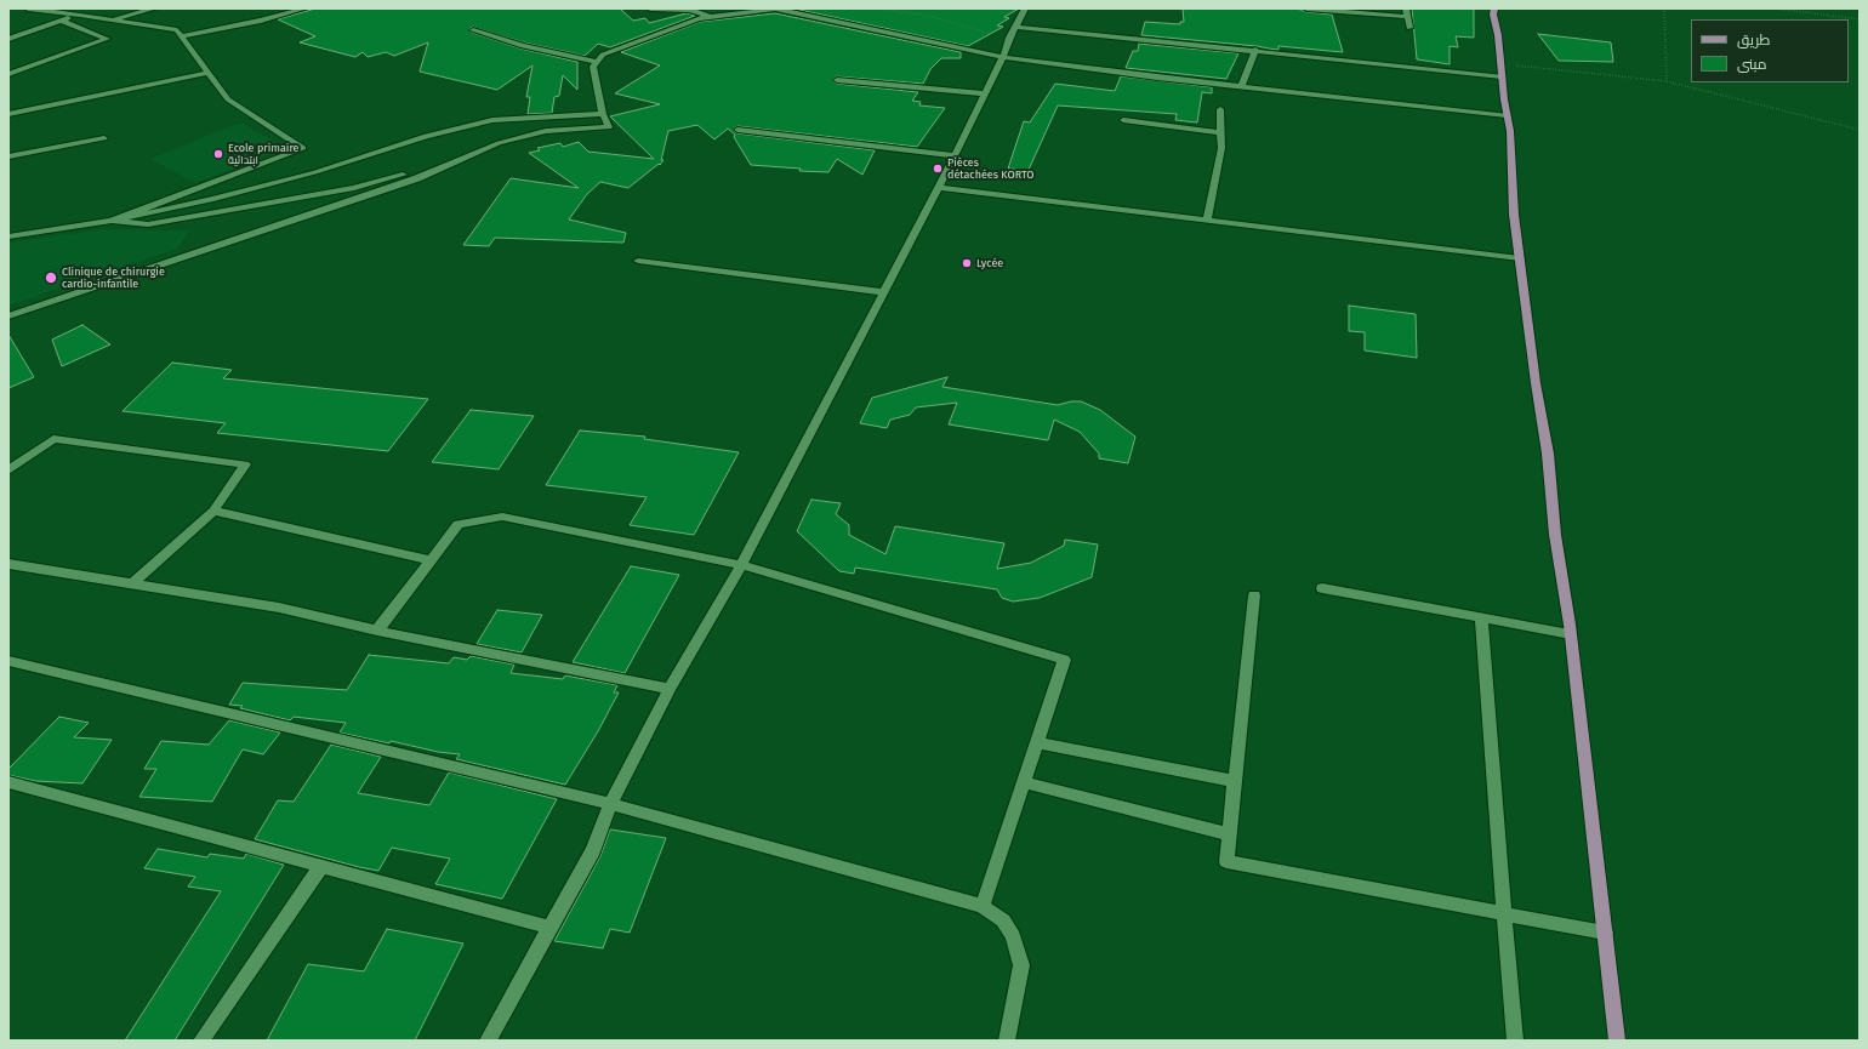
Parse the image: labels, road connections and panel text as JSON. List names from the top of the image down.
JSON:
{
  "places": [
    "Ecole primaire ابتدائية",
    "Pièces détachées KORTO",
    "Lycée",
    "Clinique de chirurgie cardio-infantile"
  ],
  "legend": ["طريق", "مبنى"]
}
